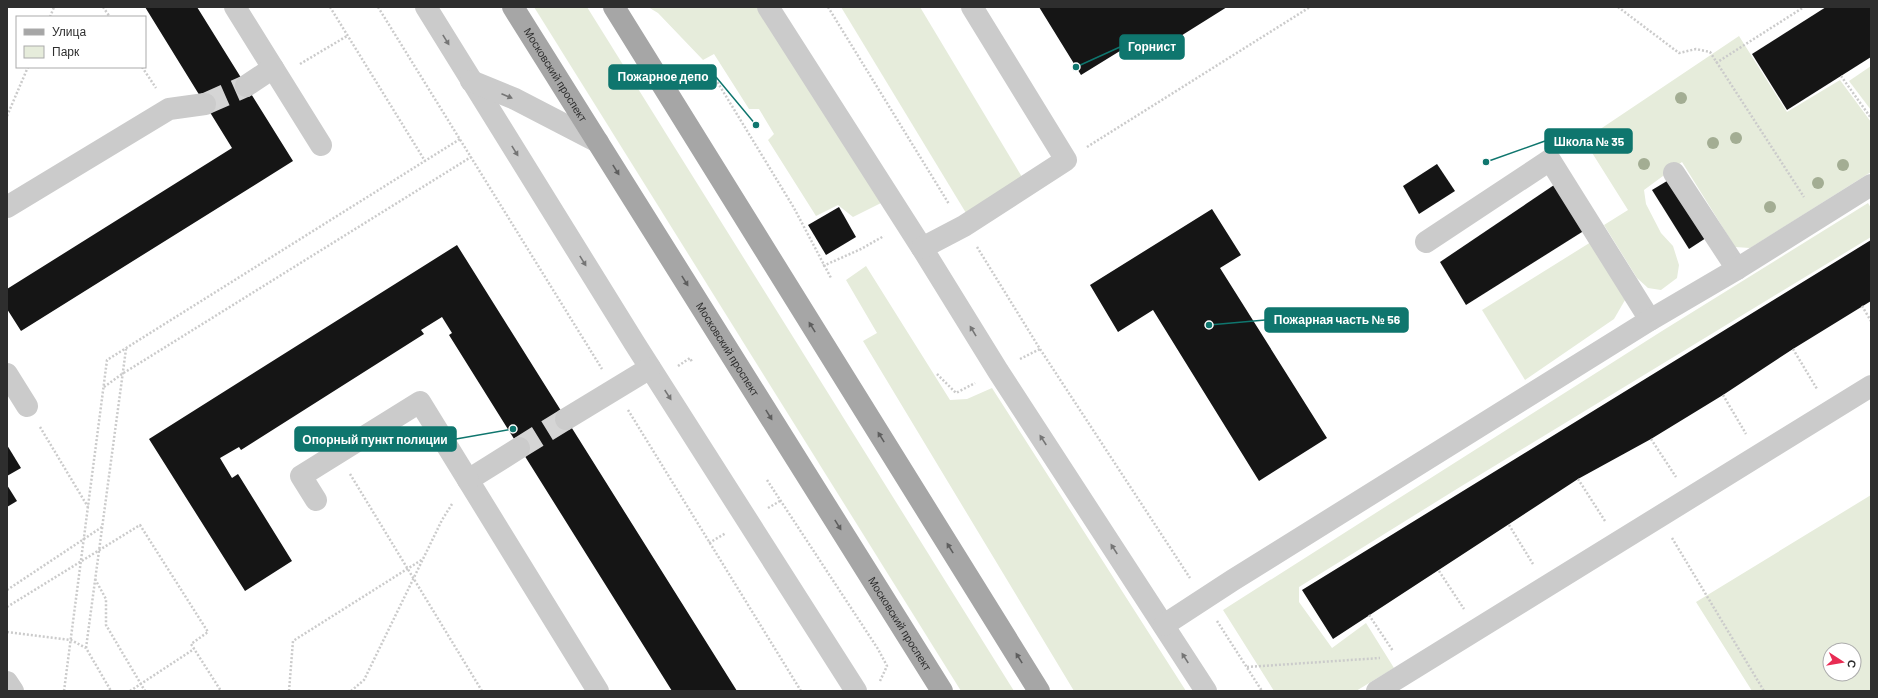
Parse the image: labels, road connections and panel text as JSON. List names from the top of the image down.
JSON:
{
  "streets": {
    "main road": ["Московский проспект"]
  },
  "places": [
    "Горнист",
    "Пожарное депо",
    "Школа № 35",
    "Пожарная часть № 56",
    "Опорный пункт полиции"
  ],
  "legend": ["Улица", "Парк"],
  "north": "right"
}
